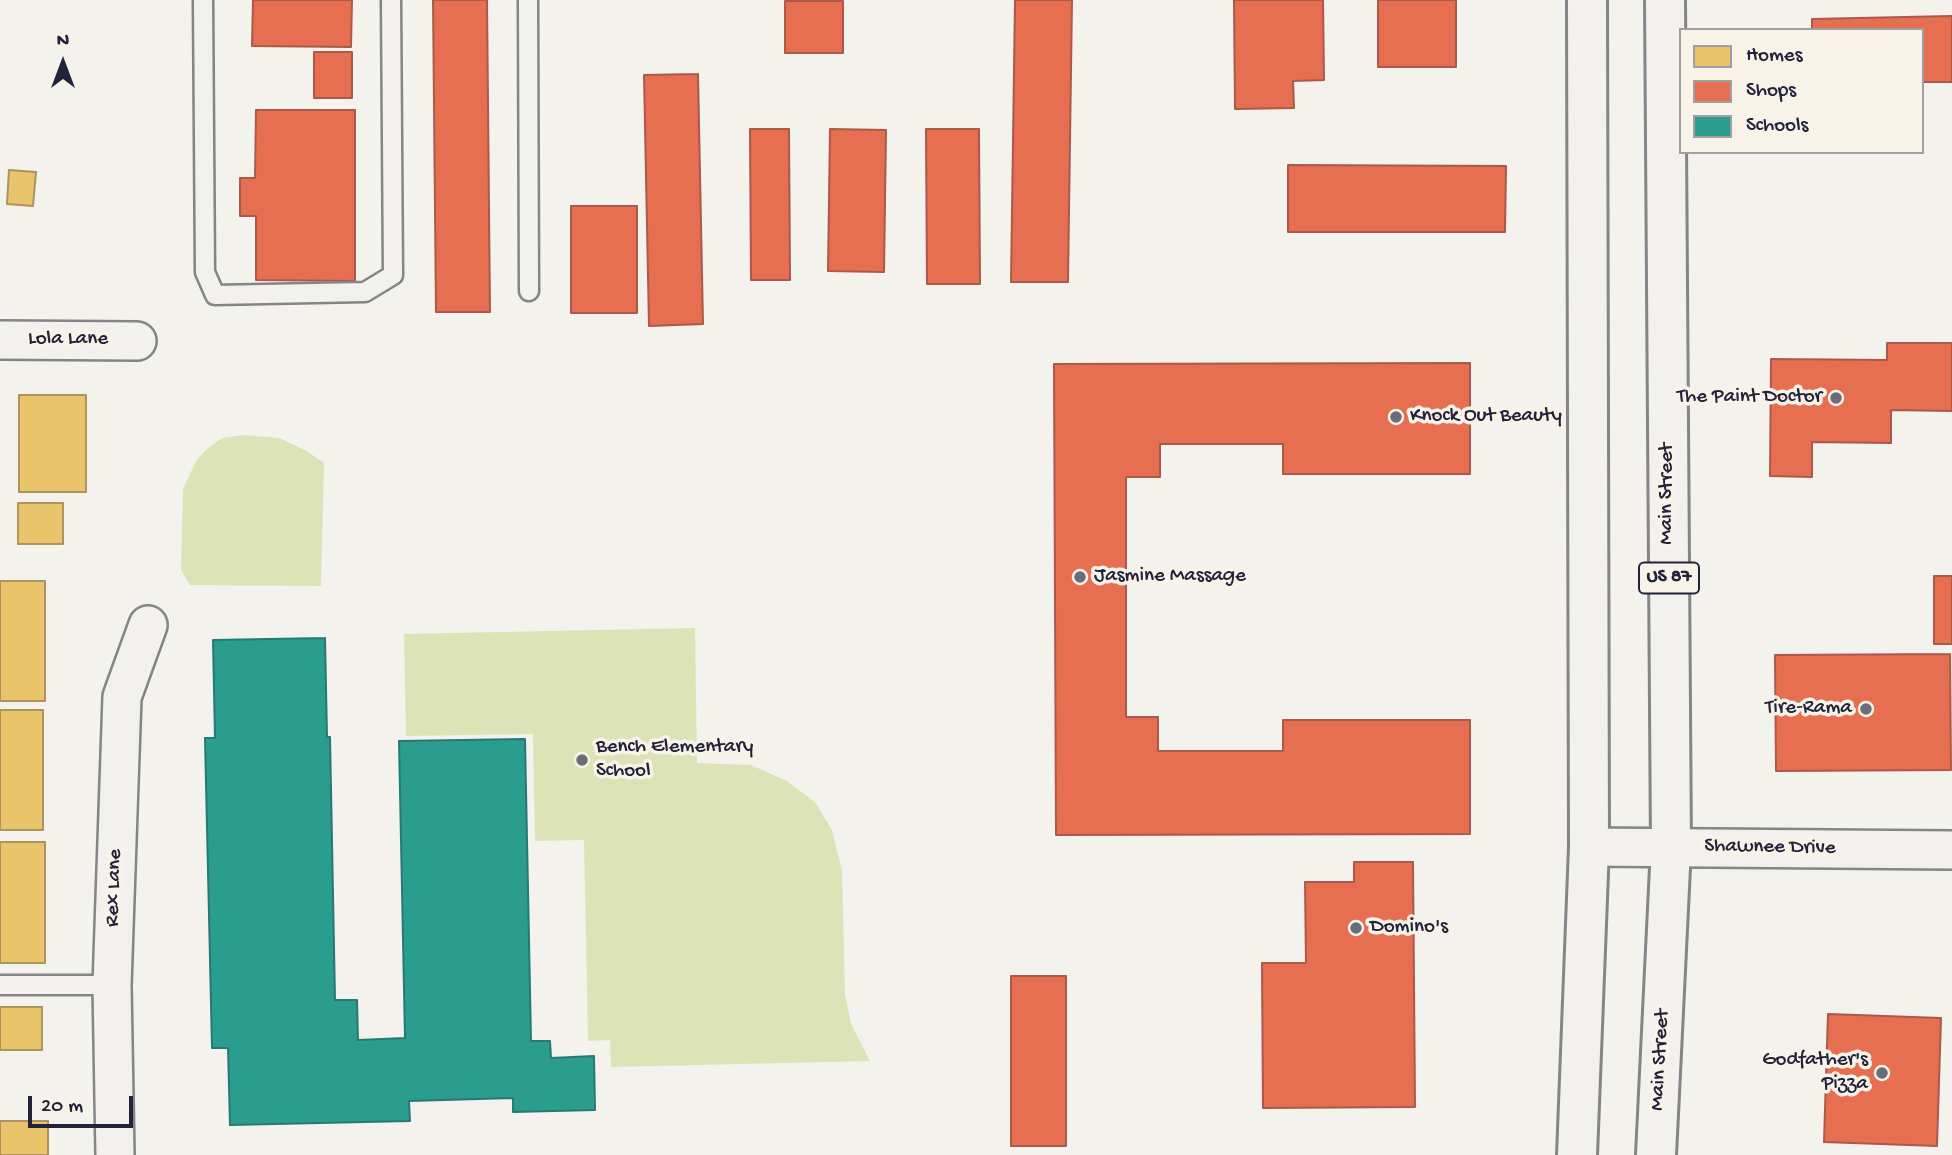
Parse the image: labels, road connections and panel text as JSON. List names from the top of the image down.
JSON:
{
  "streets": {
    "main road": ["Main Street", "US 87"],
    "street": ["Lola Lane", "Shawnee Drive", "Rex Lane"]
  },
  "crossings": [
    ["Main Street", "Shawnee Drive"]
  ],
  "places": [
    "The Paint Doctor",
    "Knock Out Beauty",
    "Jasmine Massage",
    "Tire-Rama",
    "Bench Elementary School",
    "Domino's",
    "Godfather's Pizza"
  ],
  "legend": ["Homes", "Shops", "Schools"],
  "scale_bar": "20 m",
  "north": "top"
}
